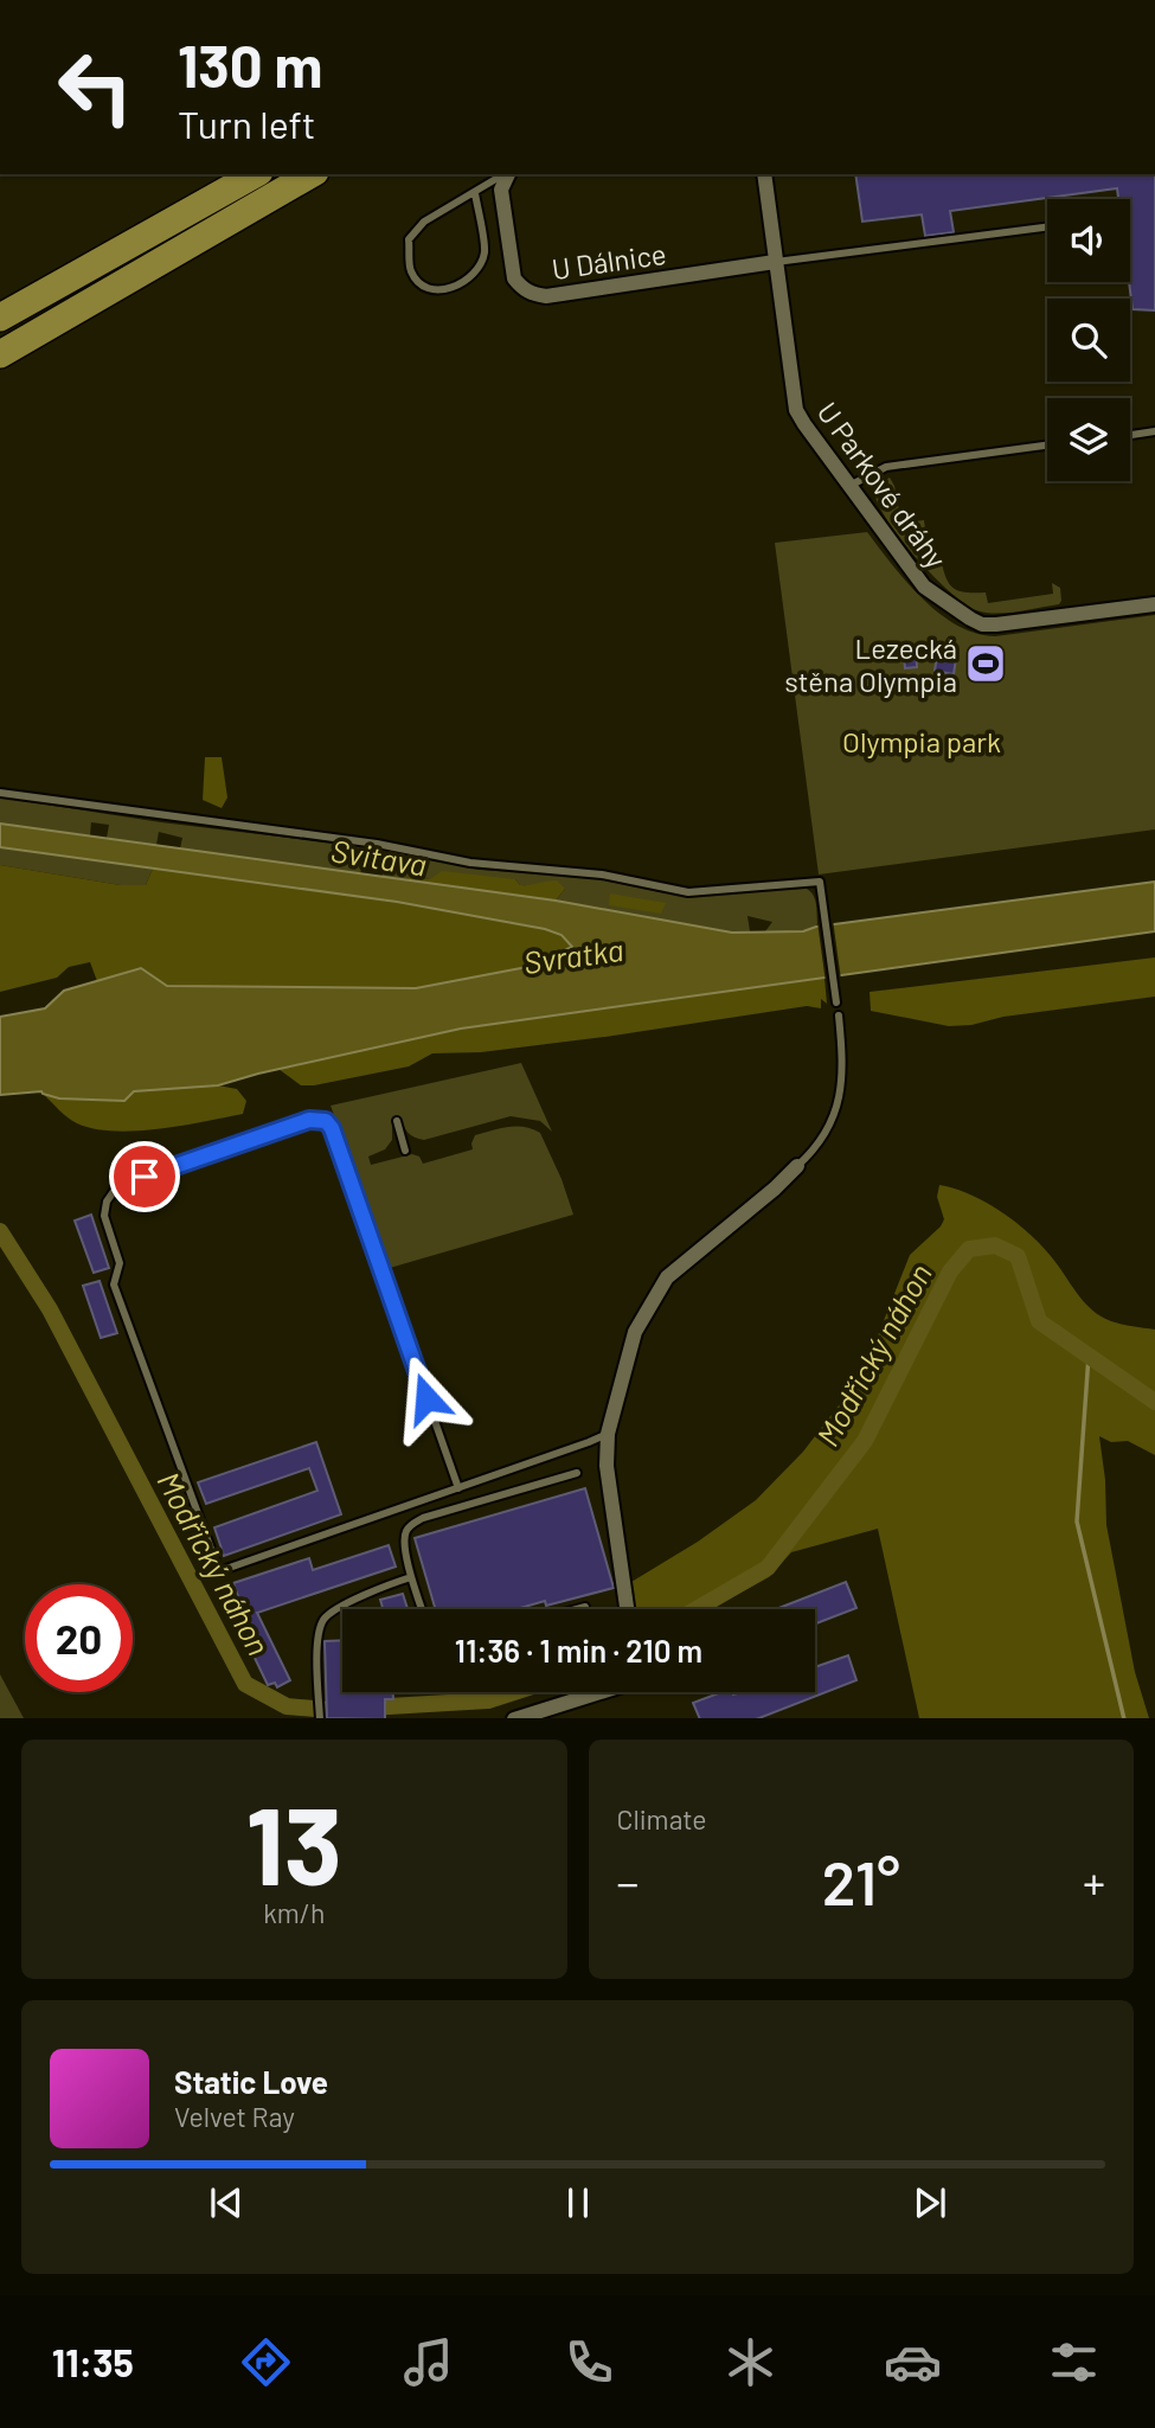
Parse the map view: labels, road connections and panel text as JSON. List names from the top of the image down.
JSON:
{
  "streets": {
    "street": ["U Dálnice", "U Parkové dráhy"]
  },
  "crossings": [
    ["U Dálnice", "U Parkové dráhy"]
  ],
  "water": ["Svitava", "Svratka", "Modřický náhon"],
  "parks": ["Olympia park"],
  "places": {
    "sports": ["Lezecká stěna Olympia"]
  },
  "page": {
    "turn": ["130 m", "Turn left"],
    "limit": "20",
    "trip": "11:36 · 1 min · 210 m",
    "tile": [
      ["13", "km/h"],
      "Climate"
    ],
    "heat": ["−", "21°", "+"],
    "song": ["Static Love", "Velvet Ray"],
    "tabs": "11:35"
  }
}
